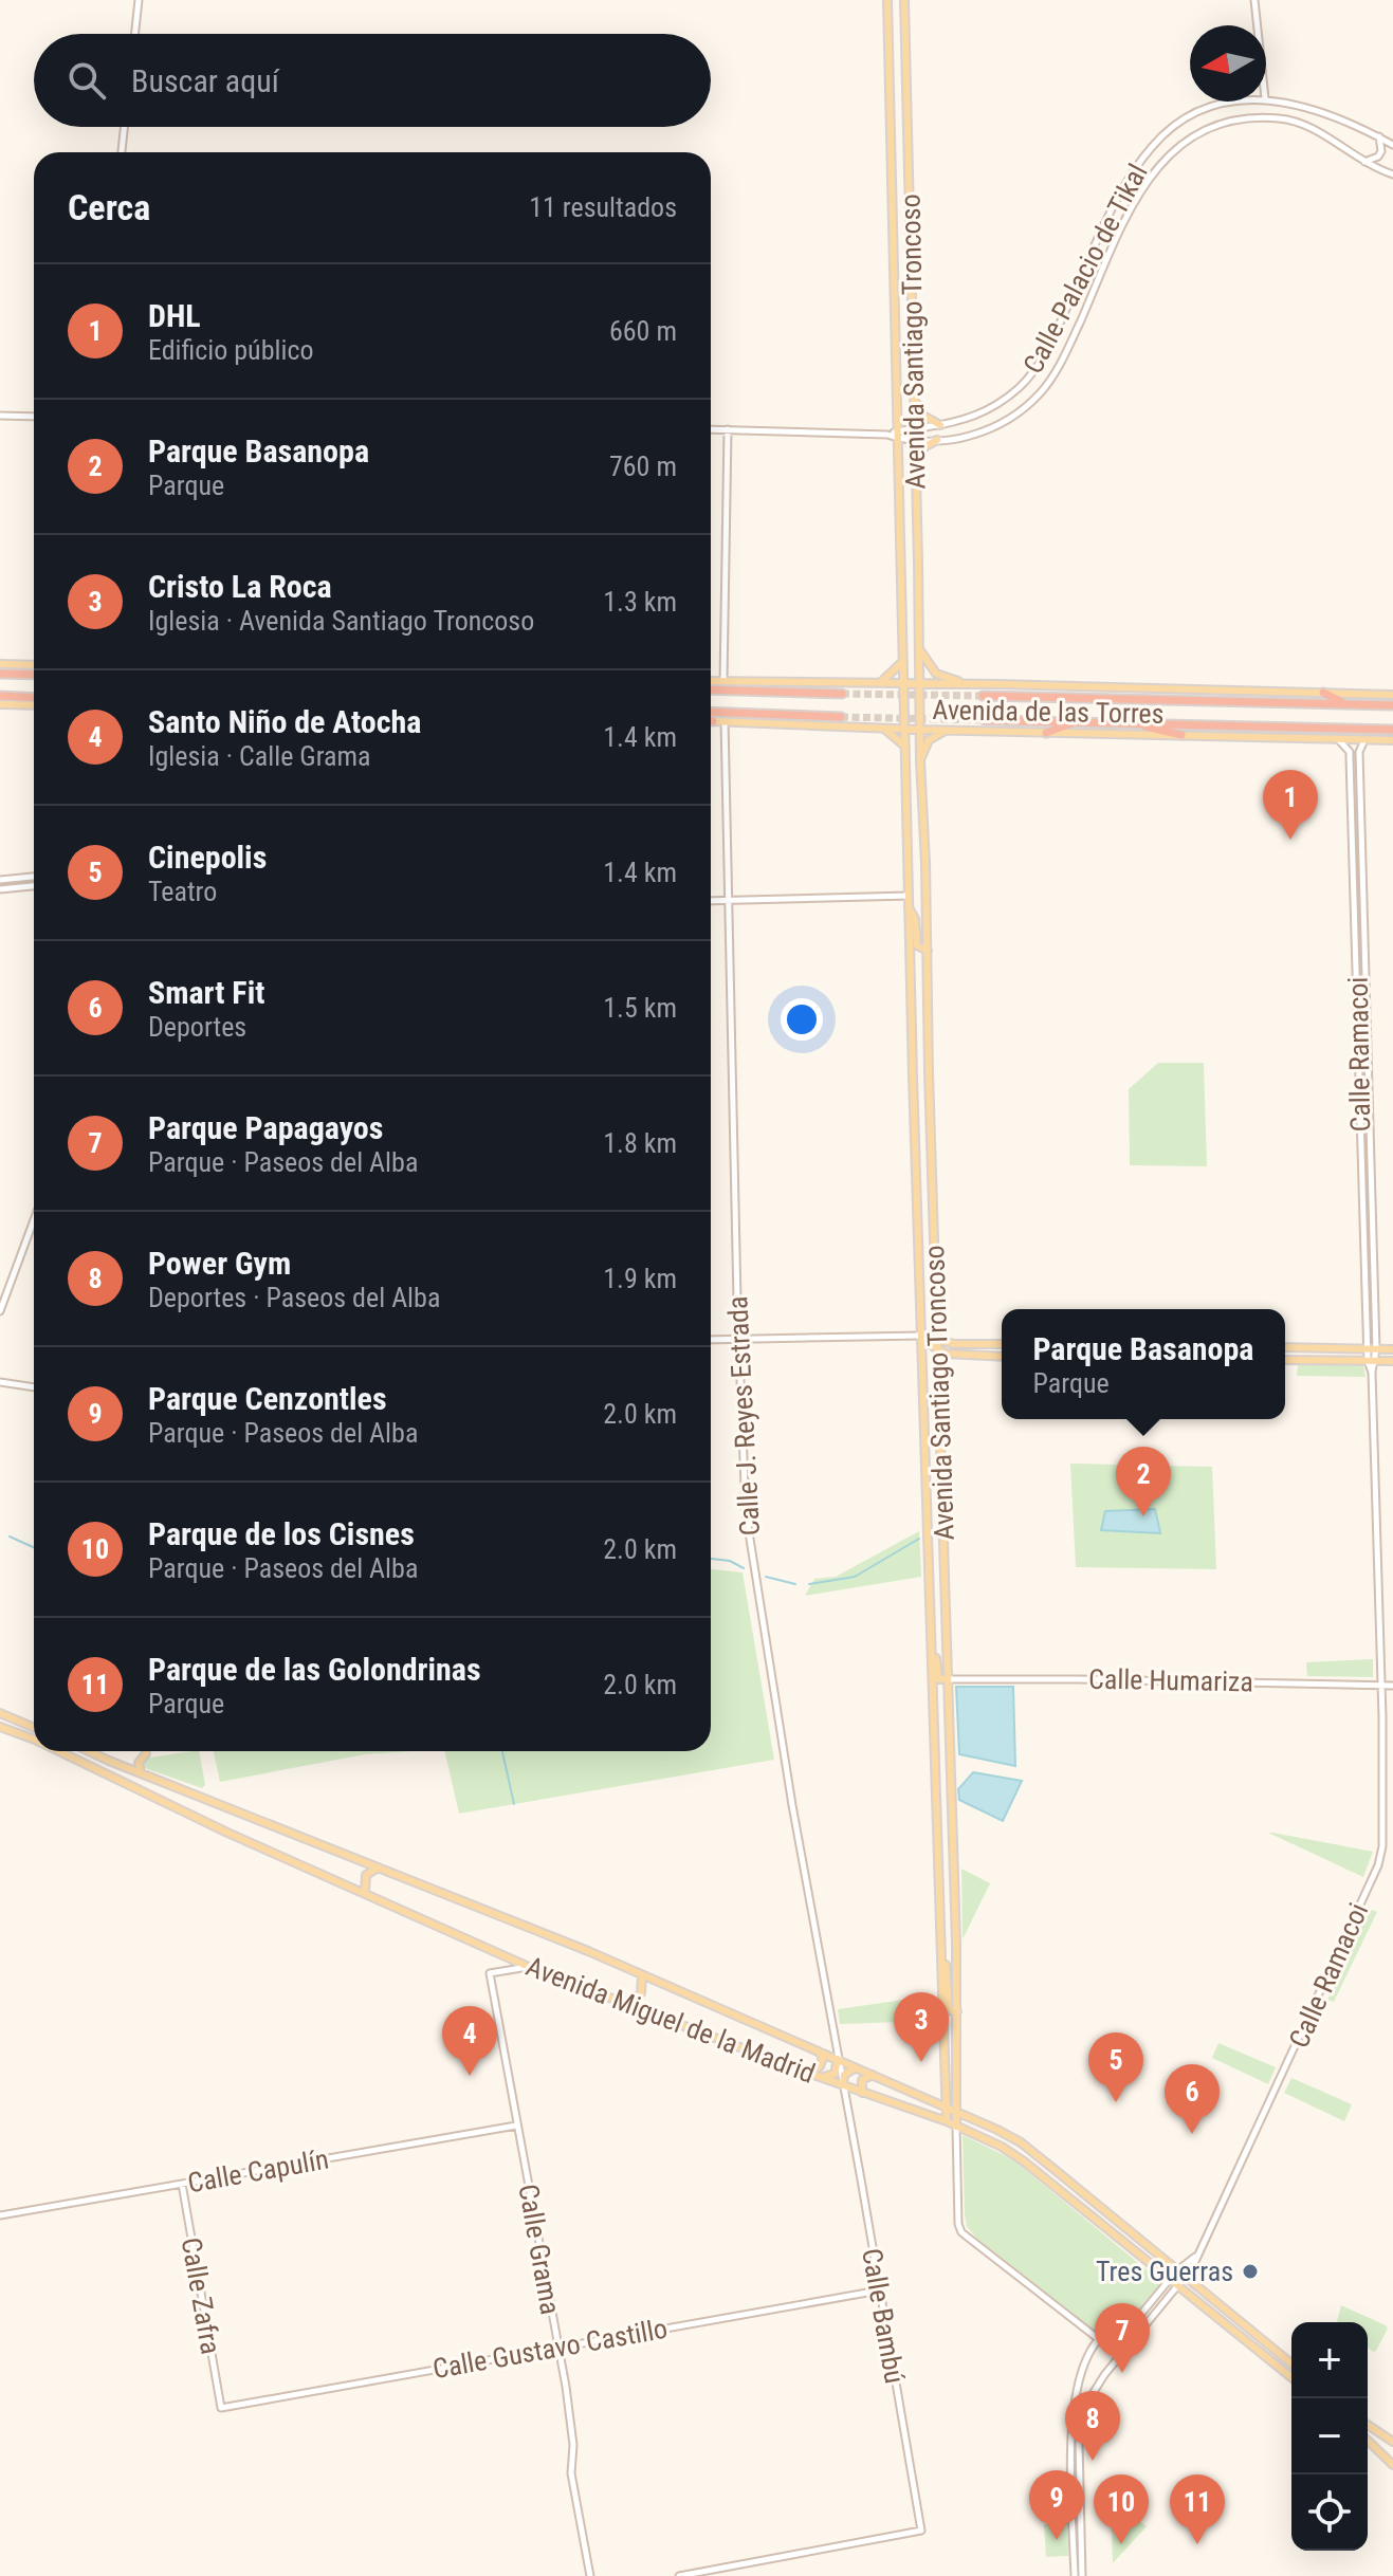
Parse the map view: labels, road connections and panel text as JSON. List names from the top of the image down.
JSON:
{
  "streets": {
    "highway": ["Avenida de las Torres"],
    "main road": ["Avenida Santiago Troncoso", "Avenida Miguel de la Madrid"],
    "street": [
      "Calle Palacio de Tikal",
      "Calle Ramacoi",
      "Calle J. Reyes Estrada",
      "Calle Humariza",
      "Calle Capulín",
      "Calle Grama",
      "Calle Zafra",
      "Calle Bambú",
      "Calle Gustavo Castillo"
    ]
  },
  "crossings": [
    ["Calle Palacio de Tikal", "Avenida Santiago Troncoso"],
    ["Avenida Santiago Troncoso", "Avenida de las Torres"],
    ["Avenida Santiago Troncoso", "Calle Humariza"],
    ["Avenida Santiago Troncoso", "Avenida Miguel de la Madrid"],
    ["Avenida de las Torres", "Calle Ramacoi"],
    ["Avenida de las Torres", "Calle J. Reyes Estrada"],
    ["Calle Ramacoi", "Calle Humariza"],
    ["Calle Ramacoi", "Avenida Miguel de la Madrid"],
    ["Calle J. Reyes Estrada", "Avenida Miguel de la Madrid"],
    ["Calle J. Reyes Estrada", "Calle Bambú"],
    ["Avenida Miguel de la Madrid", "Calle Grama"],
    ["Calle Capulín", "Calle Grama"],
    ["Calle Capulín", "Calle Zafra"],
    ["Calle Grama", "Calle Gustavo Castillo"],
    ["Calle Zafra", "Calle Gustavo Castillo"],
    ["Calle Bambú", "Calle Gustavo Castillo"]
  ],
  "places": ["Tres Guerras"],
  "north": "left",
  "page": {
    "search": "Buscar aquí",
    "heading": ["Cerca", "11 resultados"],
    "list": [
      {
        "mark": "1",
        "name": "DHL",
        "note": "Edificio público",
        "value": "660 m"
      },
      {
        "mark": "2",
        "name": "Parque Basanopa",
        "note": "Parque",
        "value": "760 m"
      },
      {
        "mark": "3",
        "name": "Cristo La Roca",
        "note": "Iglesia · Avenida Santiago Troncoso",
        "value": "1.3 km"
      },
      {
        "mark": "4",
        "name": "Santo Niño de Atocha",
        "note": "Iglesia · Calle Grama",
        "value": "1.4 km"
      },
      {
        "mark": "5",
        "name": "Cinepolis",
        "note": "Teatro",
        "value": "1.4 km"
      },
      {
        "mark": "6",
        "name": "Smart Fit",
        "note": "Deportes",
        "value": "1.5 km"
      },
      {
        "mark": "7",
        "name": "Parque Papagayos",
        "note": "Parque · Paseos del Alba",
        "value": "1.8 km"
      },
      {
        "mark": "8",
        "name": "Power Gym",
        "note": "Deportes · Paseos del Alba",
        "value": "1.9 km"
      },
      {
        "mark": "9",
        "name": "Parque Cenzontles",
        "note": "Parque · Paseos del Alba",
        "value": "2.0 km"
      },
      {
        "mark": "10",
        "name": "Parque de los Cisnes",
        "note": "Parque · Paseos del Alba",
        "value": "2.0 km"
      },
      {
        "mark": "11",
        "name": "Parque de las Golondrinas",
        "note": "Parque",
        "value": "2.0 km"
      }
    ],
    "pins": [
      "1",
      "2",
      "3",
      "4",
      "5",
      "6",
      "7",
      "8",
      "9",
      "10",
      "11"
    ],
    "popup": ["Parque Basanopa", "Parque"],
    "map_buttons": ["+", "−"]
  }
}
